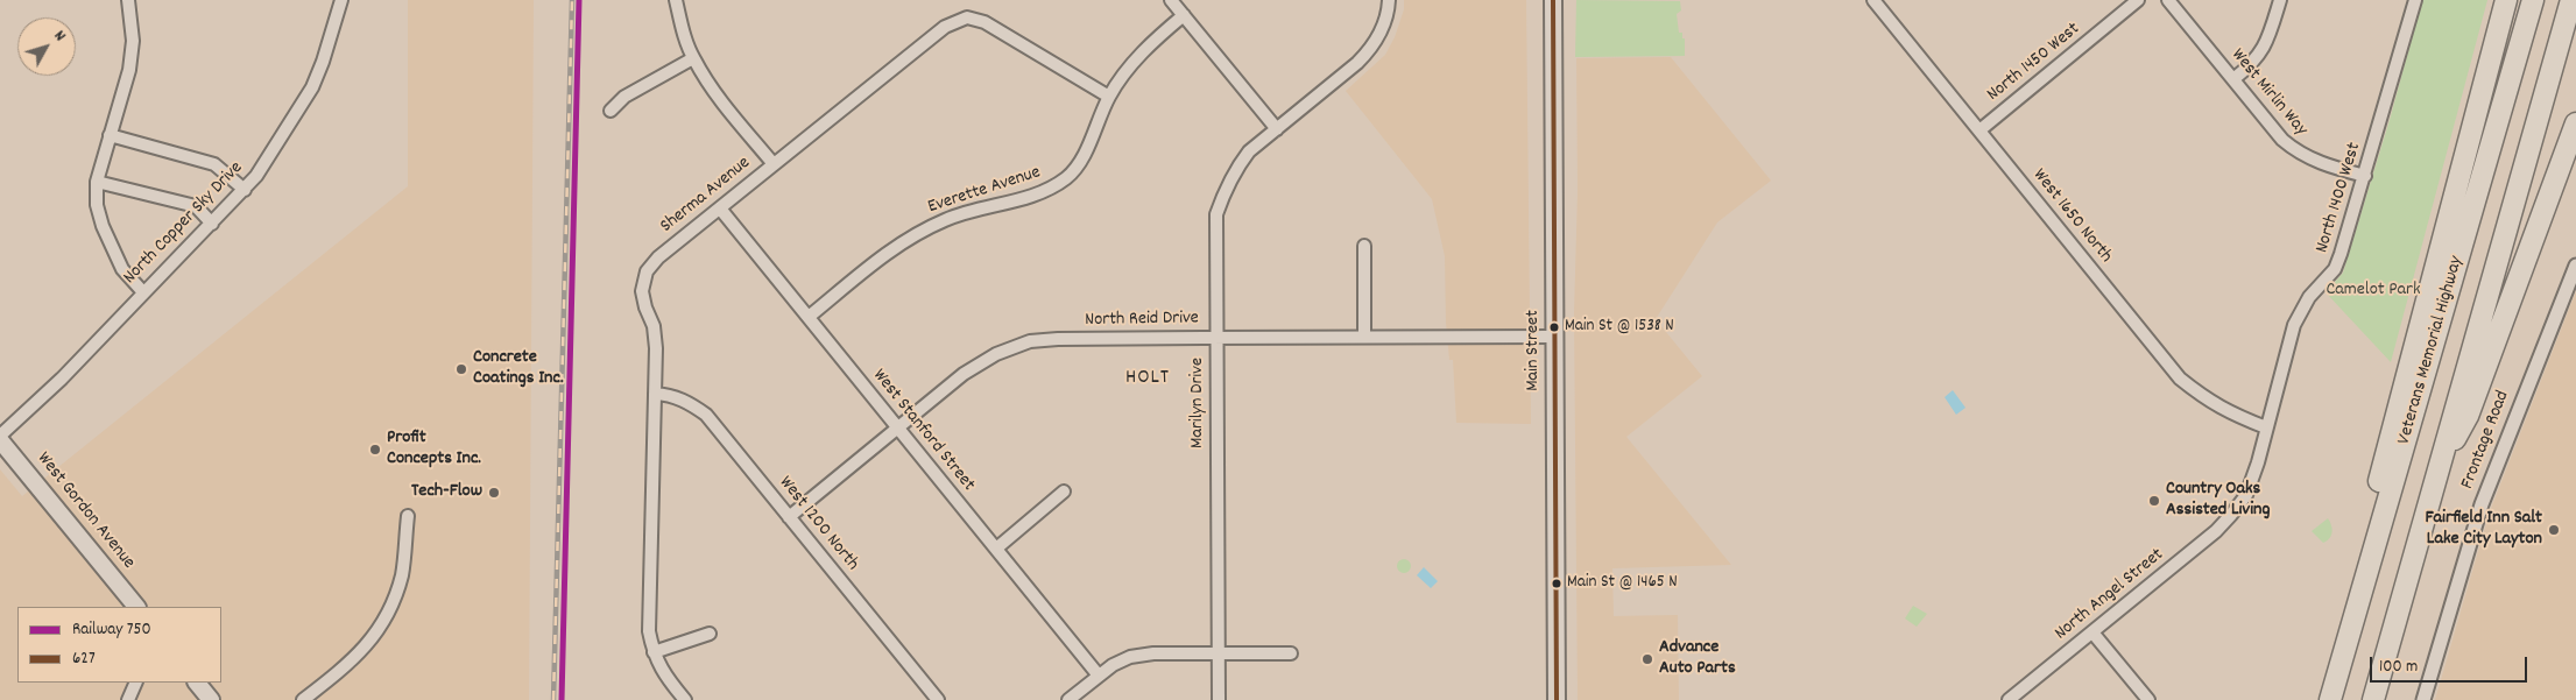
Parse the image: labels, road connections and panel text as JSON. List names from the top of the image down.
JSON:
{
  "streets": {
    "highway": ["Veterans Memorial Highway"],
    "main road": ["Main Street", "West Gordon Avenue"],
    "street": [
      "North 1450 West",
      "West Mirlin Way",
      "Everette Avenue",
      "Sherma Avenue",
      "North 1400 West",
      "West 1650 North",
      "North Copper Sky Drive",
      "North Reid Drive",
      "Marilyn Drive",
      "West Stanford Street",
      "Frontage Road",
      "West 1200 North",
      "North Angel Street"
    ]
  },
  "crossings": [
    ["North 1450 West", "West 1650 North"],
    ["West Mirlin Way", "North 1400 West"],
    ["Everette Avenue", "Sherma Avenue"],
    ["Everette Avenue", "West Stanford Street"],
    ["Sherma Avenue", "West Stanford Street"],
    ["Sherma Avenue", "West 1200 North"],
    ["North 1400 West", "West 1650 North"],
    ["North 1400 West", "North Angel Street"],
    ["North Reid Drive", "Main Street"],
    ["North Reid Drive", "Marilyn Drive"],
    ["North Reid Drive", "West Stanford Street"],
    ["North Reid Drive", "West 1200 North"]
  ],
  "districts": ["HOLT"],
  "parks": ["Camelot Park"],
  "places": [
    "Main St @ 1538 N",
    "Concrete Coatings Inc.",
    "Profit Concepts Inc.",
    "Tech-Flow",
    "Country Oaks Assisted Living",
    "Fairfield Inn Salt Lake City Layton",
    "Main St @ 1465 N",
    "Advance Auto Parts"
  ],
  "lines": ["rail line 750", "transit line 627"],
  "legend": ["Railway 750", "627"],
  "scale_bar": "100 m",
  "north": "top right"
}
